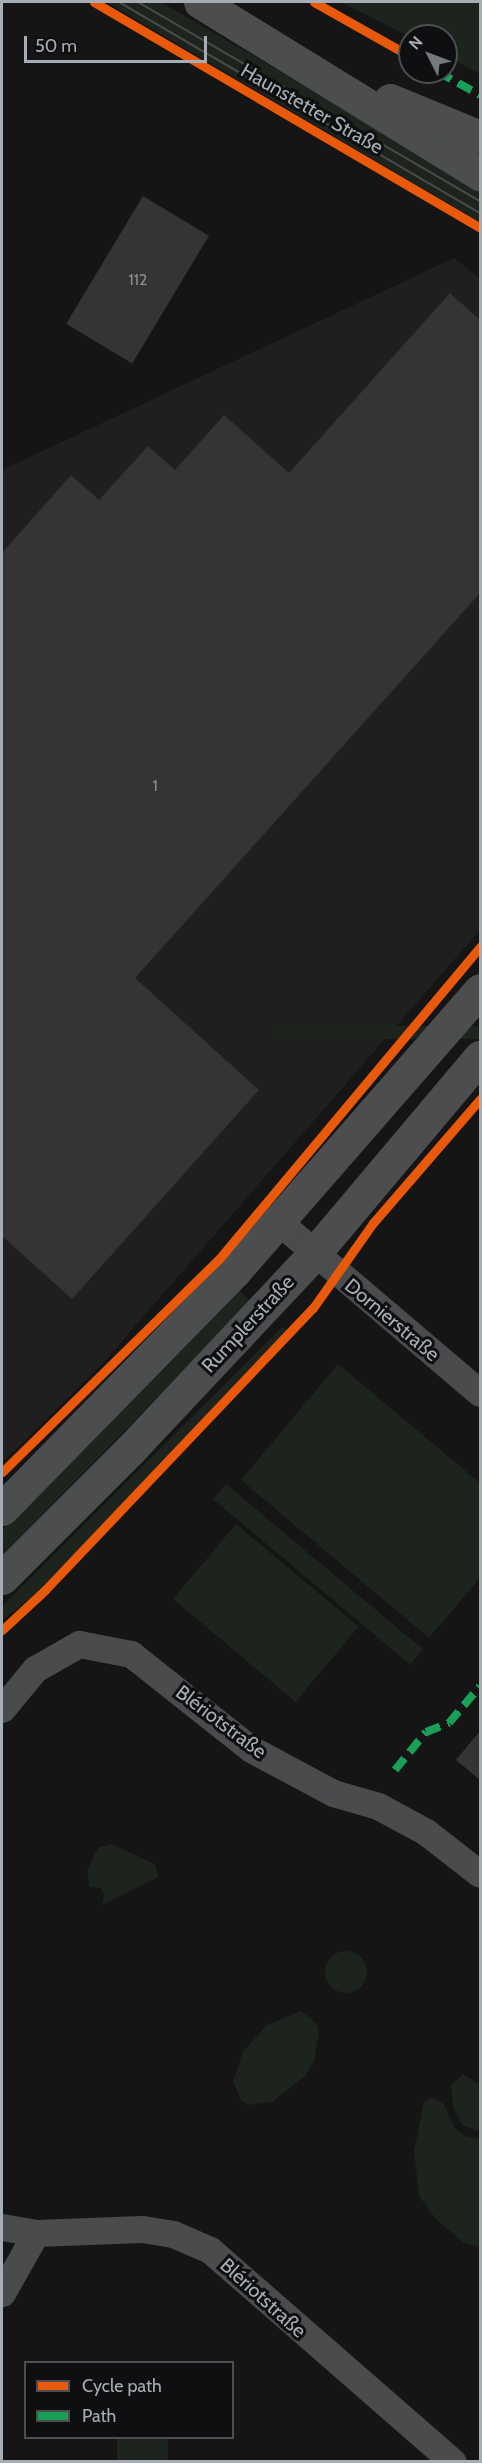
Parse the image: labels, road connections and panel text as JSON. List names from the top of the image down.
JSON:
{
  "streets": {
    "main road": ["Haunstetter Straße", "Rumplerstraße"],
    "street": ["Dornierstraße", "Blériotstraße"]
  },
  "crossings": [
    ["Dornierstraße", "Rumplerstraße"]
  ],
  "house_numbers": ["112", "1"],
  "legend": ["Cycle path", "Path"],
  "scale_bar": "50 m",
  "north": "top left"
}
